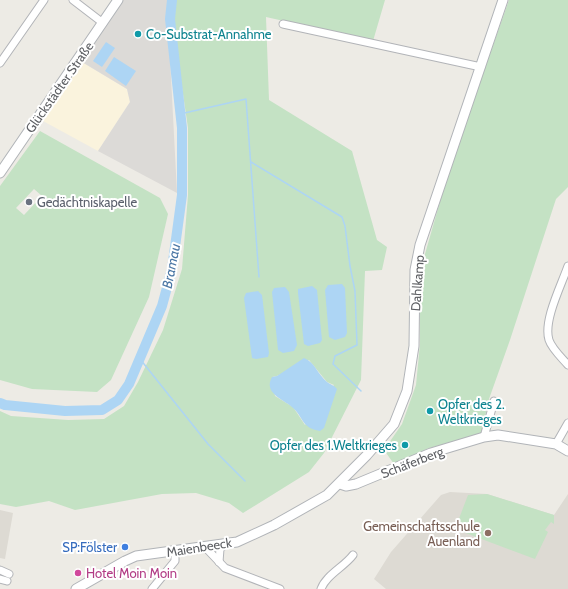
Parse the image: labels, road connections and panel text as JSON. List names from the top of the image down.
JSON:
{
  "streets": {
    "street": [
      "Glückstädter Straße",
      "Dahlkamp",
      "Schäferberg",
      "Maienbeeck"
    ]
  },
  "crossings": [
    ["Dahlkamp", "Schäferberg"],
    ["Dahlkamp", "Maienbeeck"],
    ["Schäferberg", "Maienbeeck"]
  ],
  "water": ["Bramau"],
  "places": [
    "Co-Substrat-Annahme",
    "Gedächtniskapelle",
    "Opfer des 2. Weltkrieges",
    "Opfer des 1.Weltkrieges",
    "Gemeinschaftsschule Auenland",
    "SP:Fölster",
    "Hotel Moin Moin"
  ]
}
